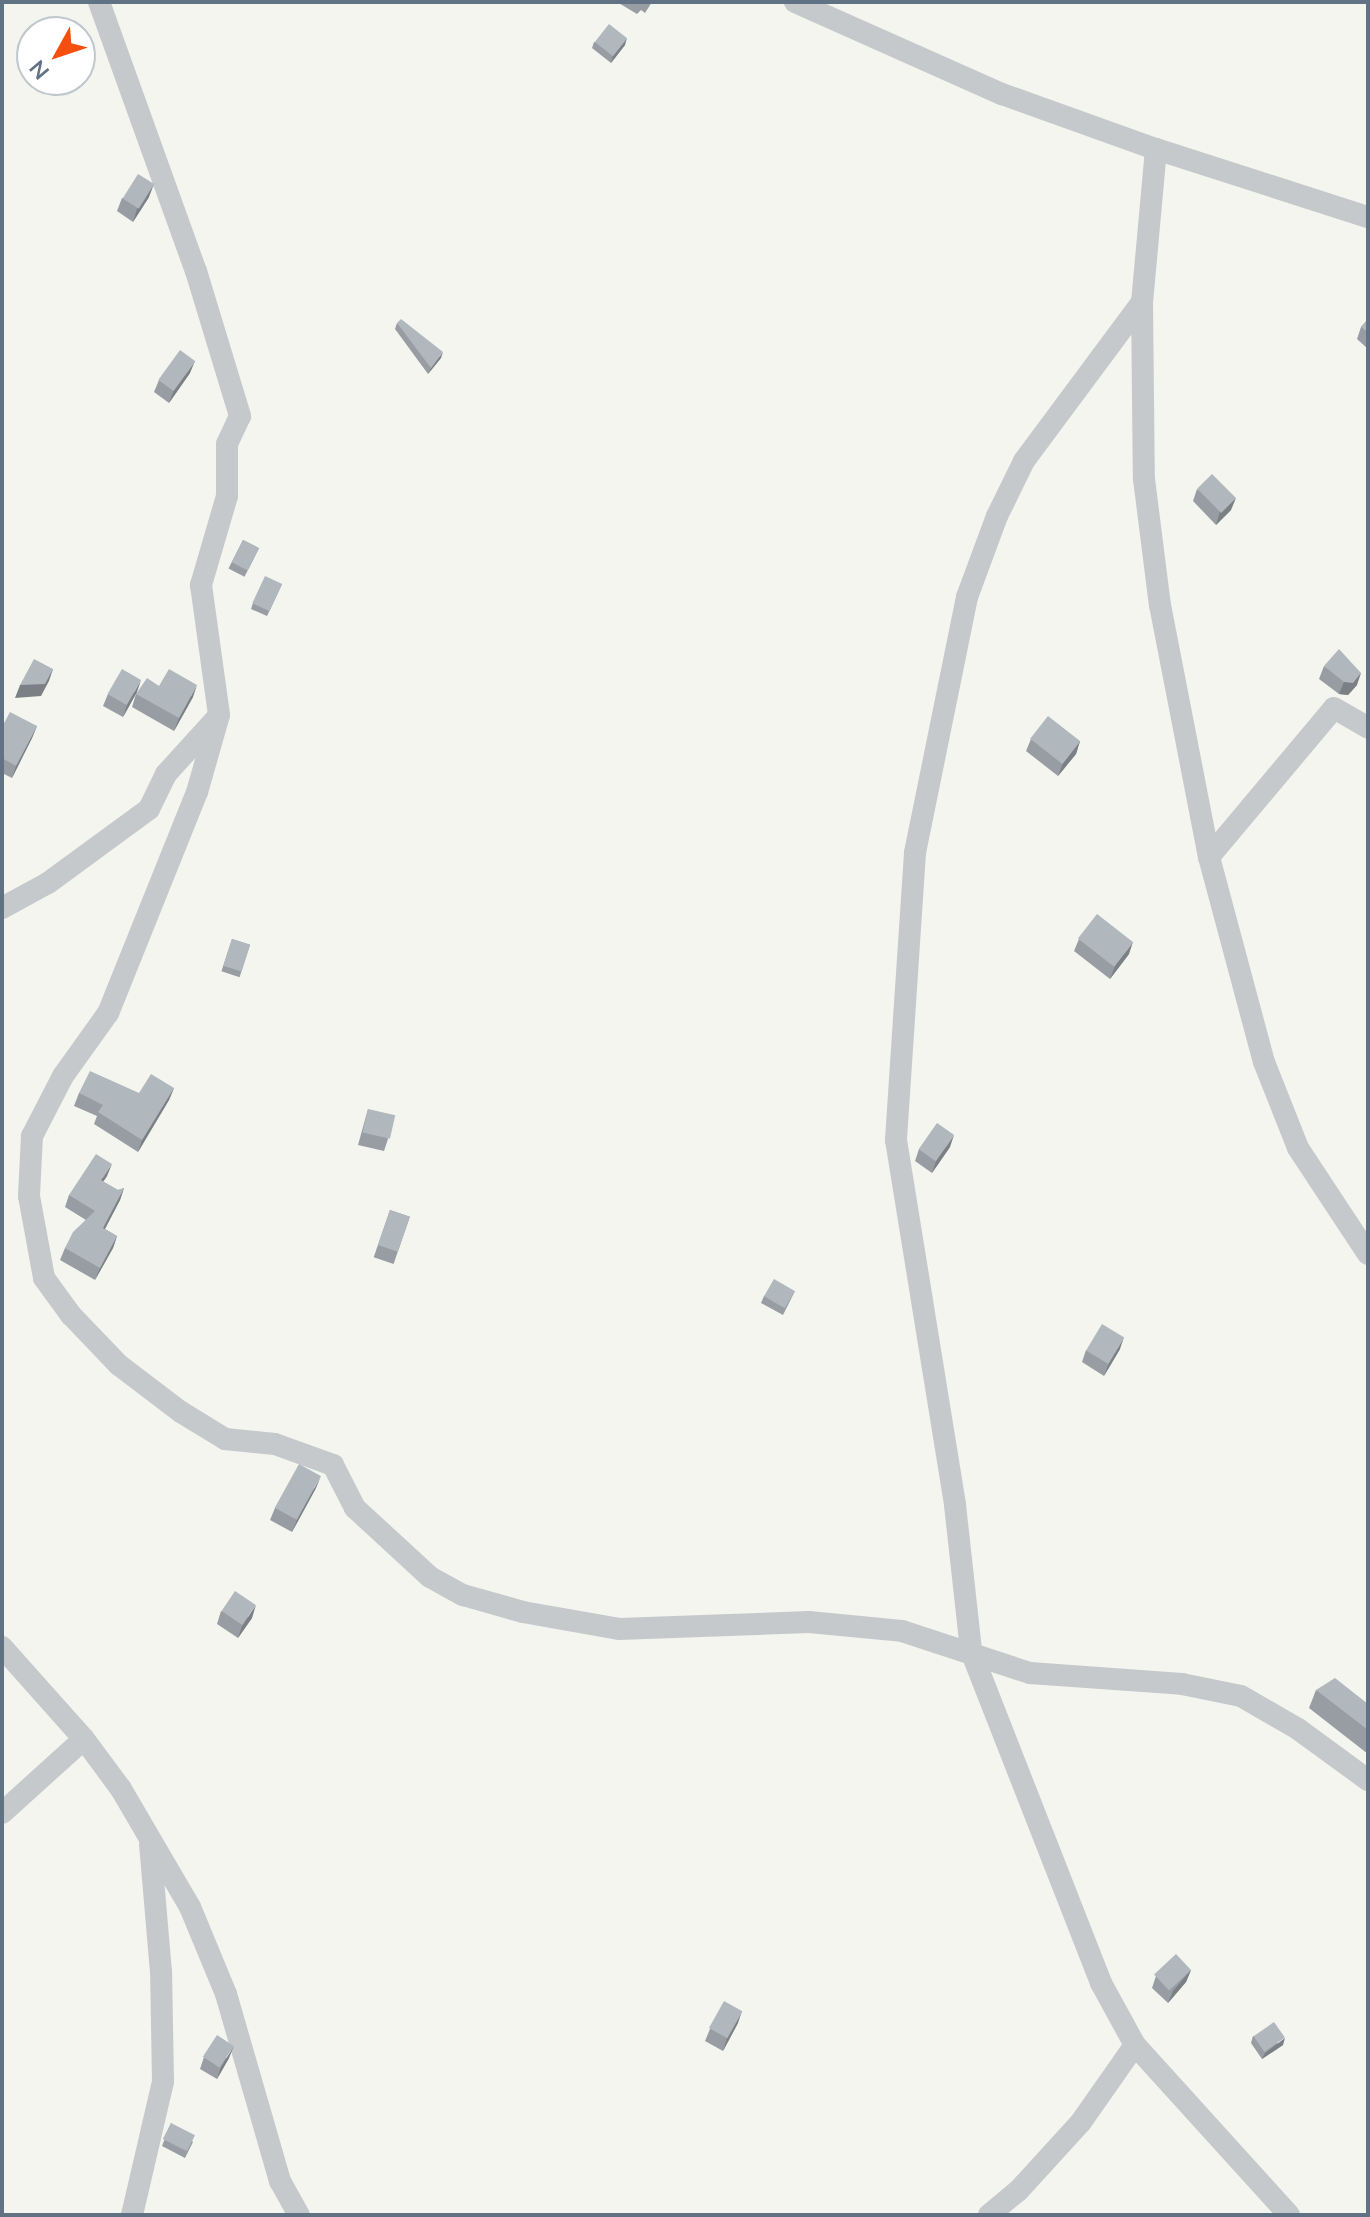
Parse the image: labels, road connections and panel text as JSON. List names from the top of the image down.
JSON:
{
  "north": "bottom left"
}
